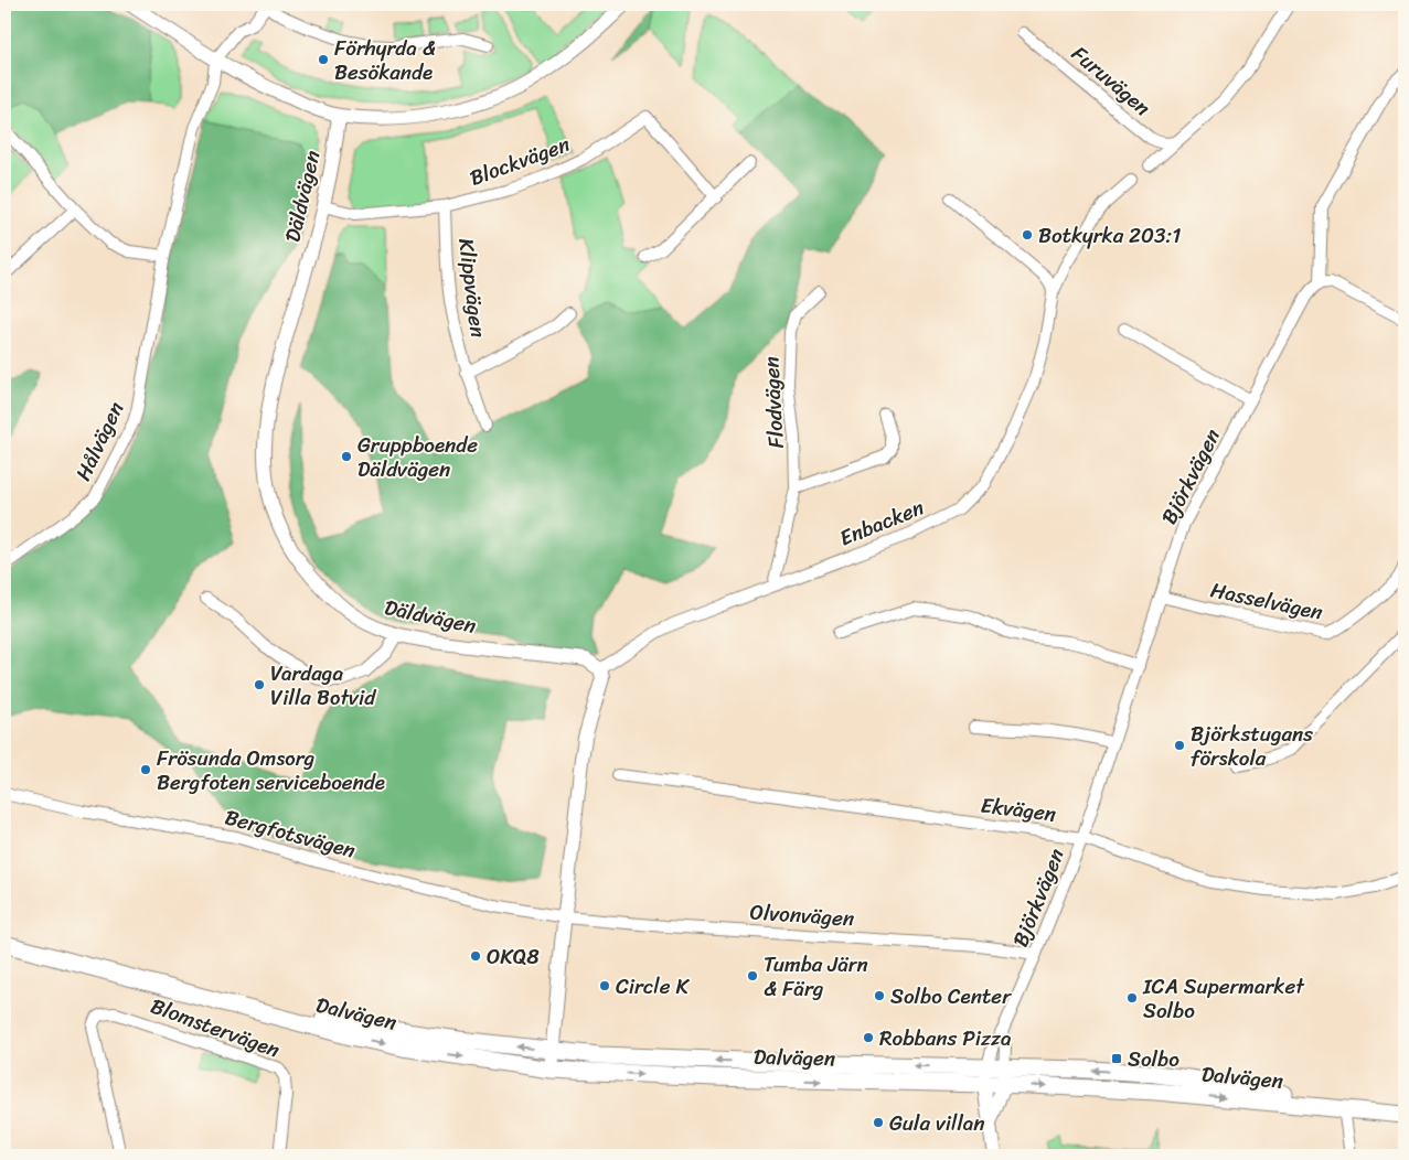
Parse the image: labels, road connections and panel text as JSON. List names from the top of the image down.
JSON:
{
  "streets": {
    "main road": ["Dalvägen"],
    "street": [
      "Furuvägen",
      "Blockvägen",
      "Däldvägen",
      "Klippvägen",
      "Flodvägen",
      "Hålvägen",
      "Björkvägen",
      "Enbacken",
      "Hasselvägen",
      "Ekvägen",
      "Bergfotsvägen",
      "Olvonvägen",
      "Blomstervägen"
    ]
  },
  "crossings": [
    ["Blockvägen", "Däldvägen"],
    ["Blockvägen", "Klippvägen"],
    ["Däldvägen", "Enbacken"],
    ["Flodvägen", "Enbacken"],
    ["Björkvägen", "Hasselvägen"],
    ["Björkvägen", "Ekvägen"],
    ["Björkvägen", "Olvonvägen"],
    ["Björkvägen", "Dalvägen"],
    ["Bergfotsvägen", "Olvonvägen"]
  ],
  "places": {
    "other": [
      "Förhyrda & Besökande",
      "Botkyrka 203:1",
      "Gruppboende Däldvägen",
      "Vardaga Villa Botvid",
      "Björkstugans förskola",
      "Frösunda Omsorg Bergfoten serviceboende",
      "OKQ8",
      "Tumba Järn & Färg",
      "Circle K",
      "Solbo Center",
      "ICA Supermarket Solbo",
      "Robbans Pizza",
      "Gula villan"
    ],
    "transit": ["Solbo"]
  }
}
